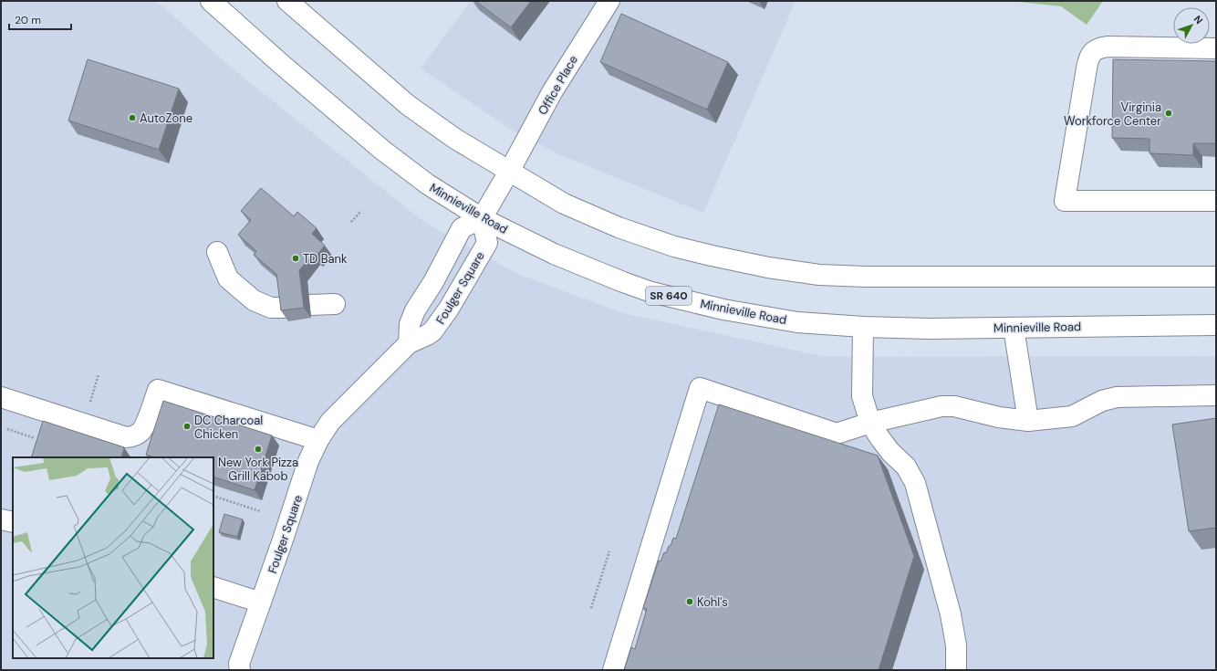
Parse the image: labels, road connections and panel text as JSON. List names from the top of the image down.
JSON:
{
  "streets": {
    "main road": [
      "Office Place",
      "Minnieville Road",
      "Foulger Square",
      "SR 640"
    ]
  },
  "crossings": [
    ["Minnieville Road", "Foulger Square"]
  ],
  "places": [
    "Virginia Workforce Center",
    "AutoZone",
    "TD Bank",
    "DC Charcoal Chicken",
    "New York Pizza Grill Kabob",
    "Kohl's"
  ],
  "scale_bar": "20 m",
  "north": "top right"
}
